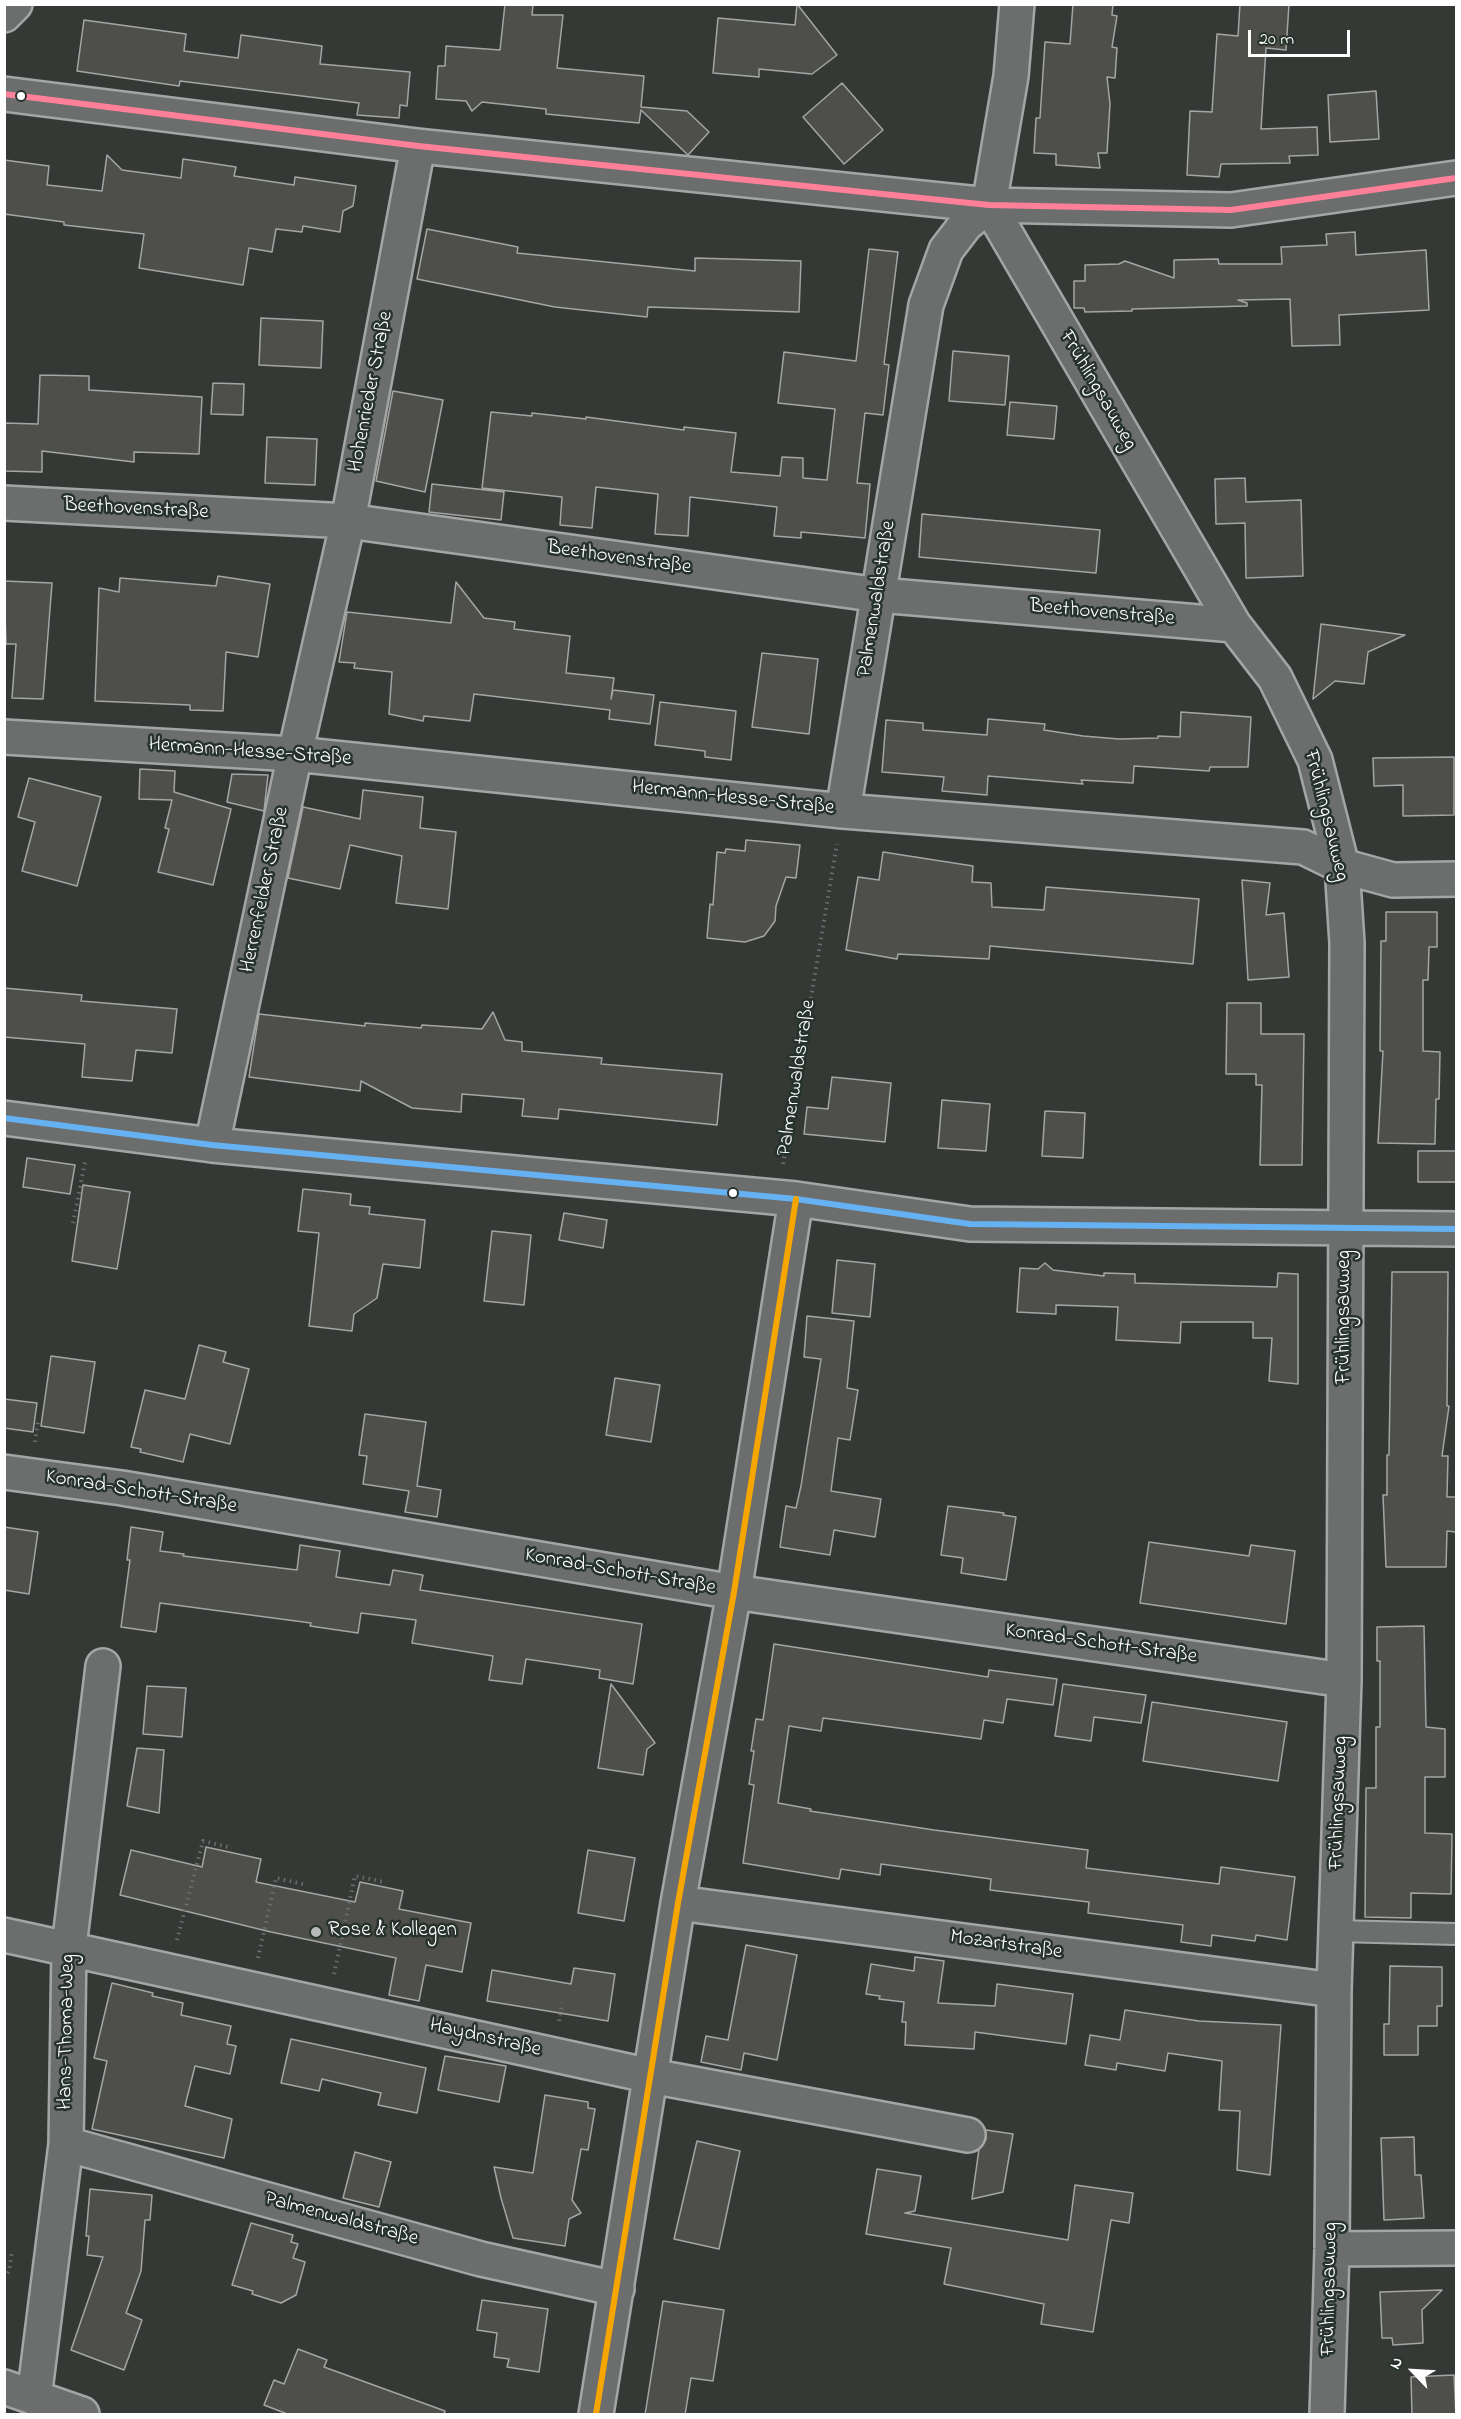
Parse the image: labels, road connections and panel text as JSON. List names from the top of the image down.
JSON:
{
  "streets": {
    "street": [
      "Frühlingsauweg",
      "Hohenrieder Straße",
      "Beethovenstraße",
      "Palmenwaldstraße",
      "Hermann-Hesse-Straße",
      "Herrenfelder Straße",
      "Konrad-Schott-Straße",
      "Mozartstraße",
      "Hans-Thoma-Weg",
      "Haydnstraße"
    ]
  },
  "crossings": [
    ["Frühlingsauweg", "Beethovenstraße"],
    ["Frühlingsauweg", "Palmenwaldstraße"],
    ["Frühlingsauweg", "Hermann-Hesse-Straße"],
    ["Frühlingsauweg", "Konrad-Schott-Straße"],
    ["Frühlingsauweg", "Mozartstraße"],
    ["Hohenrieder Straße", "Beethovenstraße"],
    ["Hohenrieder Straße", "Herrenfelder Straße"],
    ["Beethovenstraße", "Palmenwaldstraße"],
    ["Palmenwaldstraße", "Hermann-Hesse-Straße"],
    ["Palmenwaldstraße", "Hans-Thoma-Weg"],
    ["Hermann-Hesse-Straße", "Herrenfelder Straße"],
    ["Hans-Thoma-Weg", "Haydnstraße"]
  ],
  "places": ["Rose & Kollegen"],
  "scale_bar": "20 m",
  "north": "top left"
}
